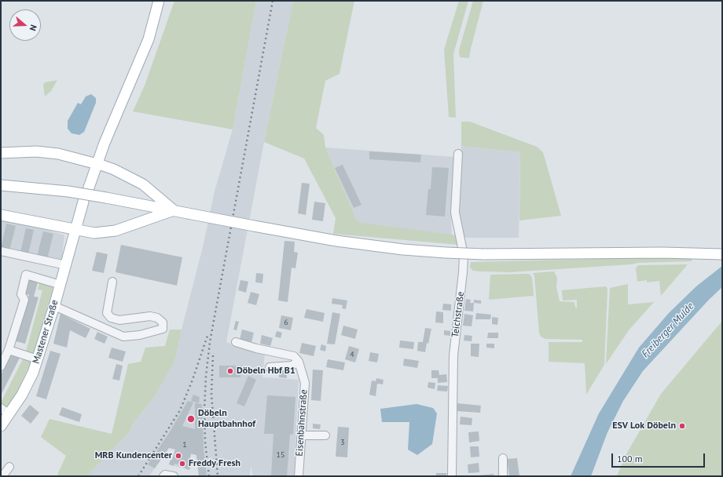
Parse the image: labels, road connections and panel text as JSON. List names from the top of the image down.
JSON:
{
  "streets": {
    "main road": ["Mastener Straße"],
    "street": ["Teichstraße", "Eisenbahnstraße"]
  },
  "water": ["Freiberger Mulde"],
  "places": [
    "Döbeln Hbf B1",
    "Döbeln Hauptbahnhof",
    "ESV Lok Döbeln",
    "MRB Kundencenter",
    "Freddy Fresh"
  ],
  "house_numbers": [
    "6",
    "4",
    "3",
    "1",
    "15"
  ],
  "scale_bar": "100 m",
  "north": "right"
}
